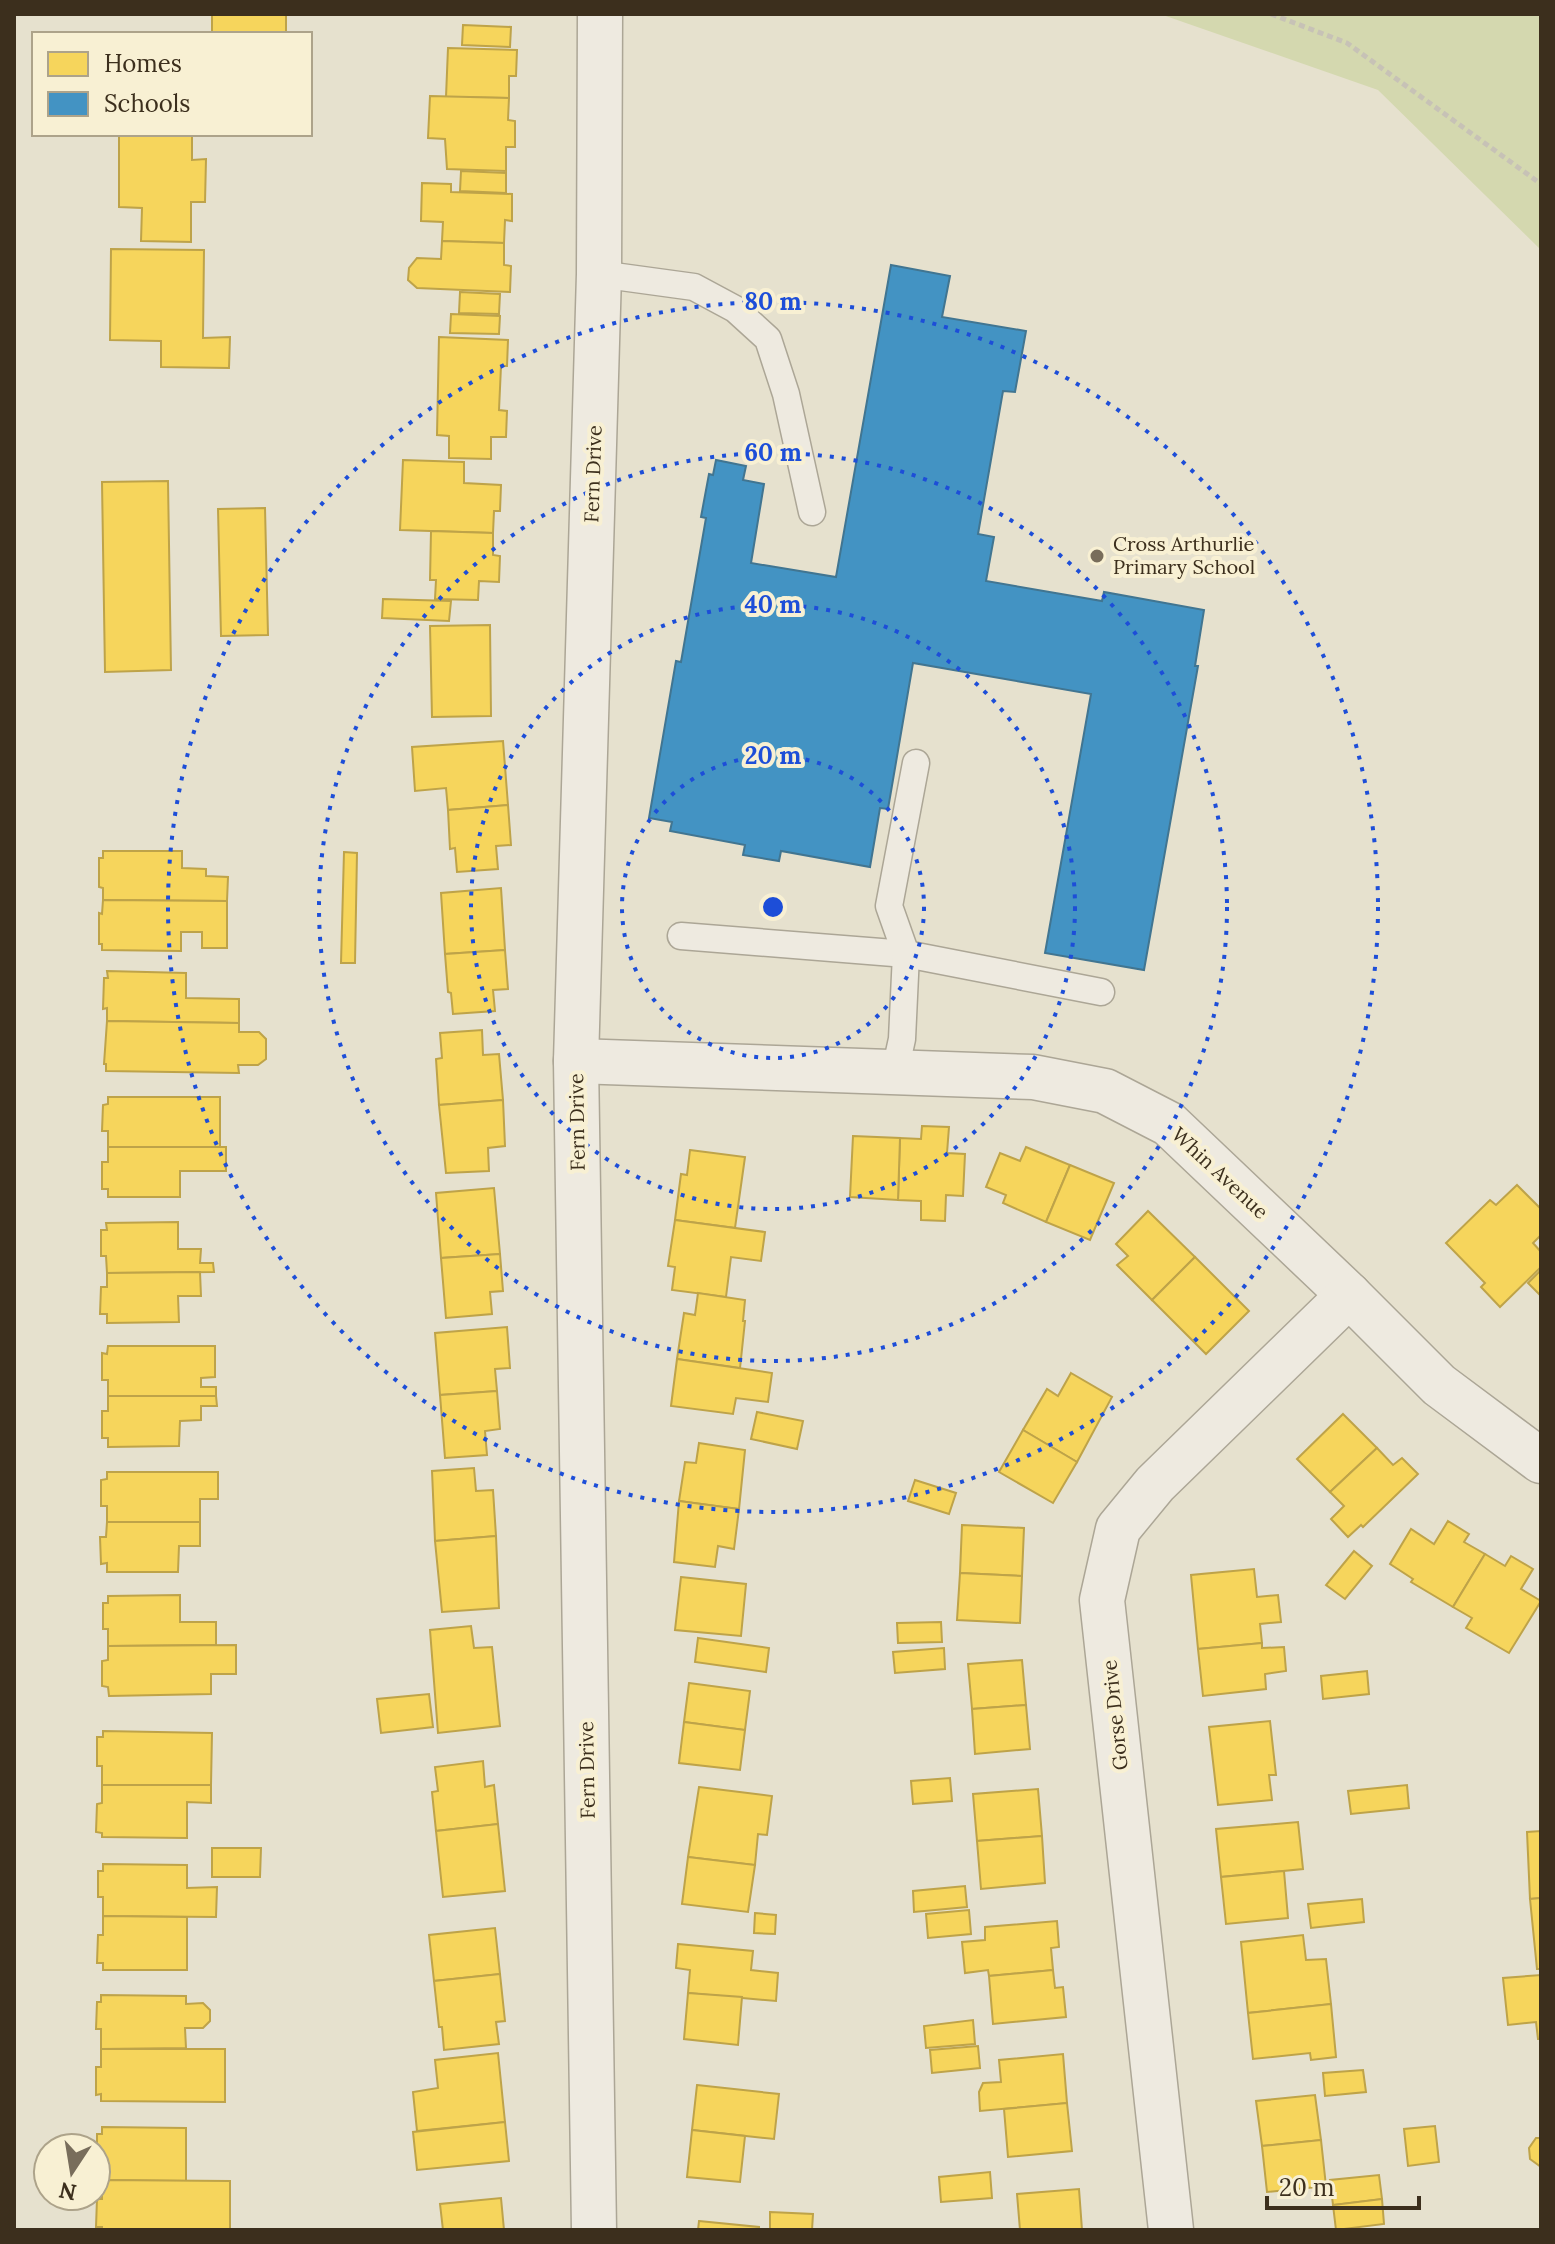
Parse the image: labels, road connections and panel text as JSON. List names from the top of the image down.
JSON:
{
  "streets": {
    "street": ["Fern Drive", "Whin Avenue", "Gorse Drive"]
  },
  "crossings": [
    ["Fern Drive", "Whin Avenue"],
    ["Whin Avenue", "Gorse Drive"]
  ],
  "places": ["Cross Arthurlie Primary School"],
  "legend": ["Homes", "Schools"],
  "scale_bar": "20 m",
  "north": "bottom",
  "rings": [
    "80 m",
    "60 m",
    "40 m",
    "20 m"
  ]
}
